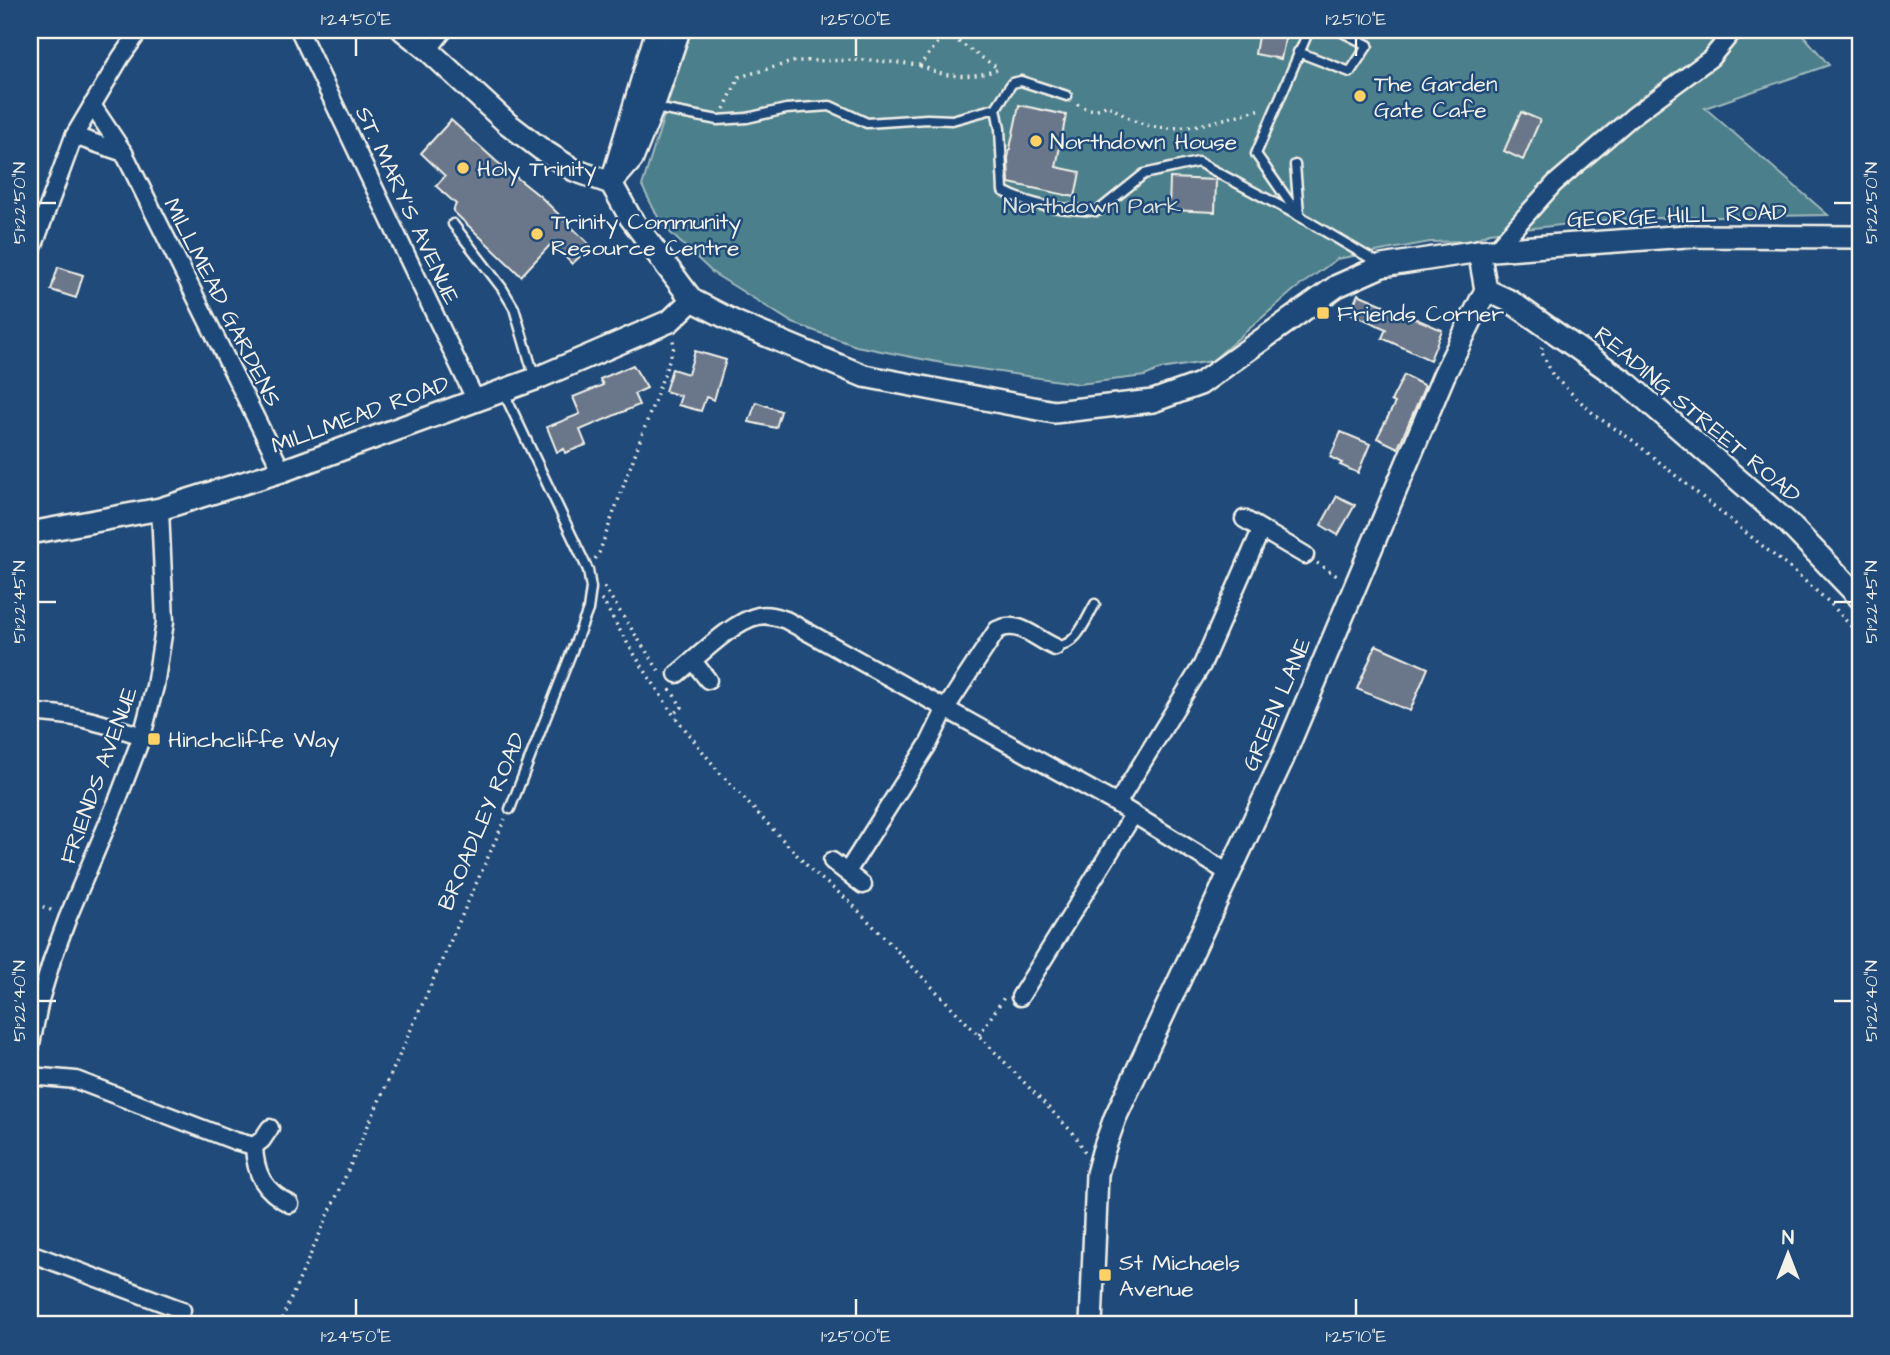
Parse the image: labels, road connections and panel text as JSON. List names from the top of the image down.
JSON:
{
  "streets": {
    "main road": [
      "GEORGE HILL ROAD",
      "MILLMEAD ROAD",
      "READING STREET ROAD",
      "GREEN LANE"
    ],
    "street": ["ST. MARY'S AVENUE", "MILLMEAD GARDENS", "FRIENDS AVENUE"],
    "lane": ["BROADLEY ROAD"]
  },
  "crossings": [
    ["ST. MARY'S AVENUE", "MILLMEAD ROAD"],
    ["GEORGE HILL ROAD", "MILLMEAD ROAD"],
    ["MILLMEAD GARDENS", "MILLMEAD ROAD"],
    ["MILLMEAD ROAD", "FRIENDS AVENUE"],
    ["READING STREET ROAD", "GREEN LANE"]
  ],
  "parks": ["Northdown Park"],
  "places": {
    "other": [
      "The Garden Gate Cafe",
      "Northdown House",
      "Holy Trinity",
      "Trinity Community Resource Centre"
    ],
    "transit": ["Friends Corner", "Hinchcliffe Way", "St Michaels Avenue"]
  },
  "north": "top",
  "coordinates": [
    "1°24'50\"E",
    "1°25'00\"E",
    "1°25'10\"E",
    "51°22'50\"N",
    "51°22'45\"N",
    "51°22'40\"N"
  ]
}
